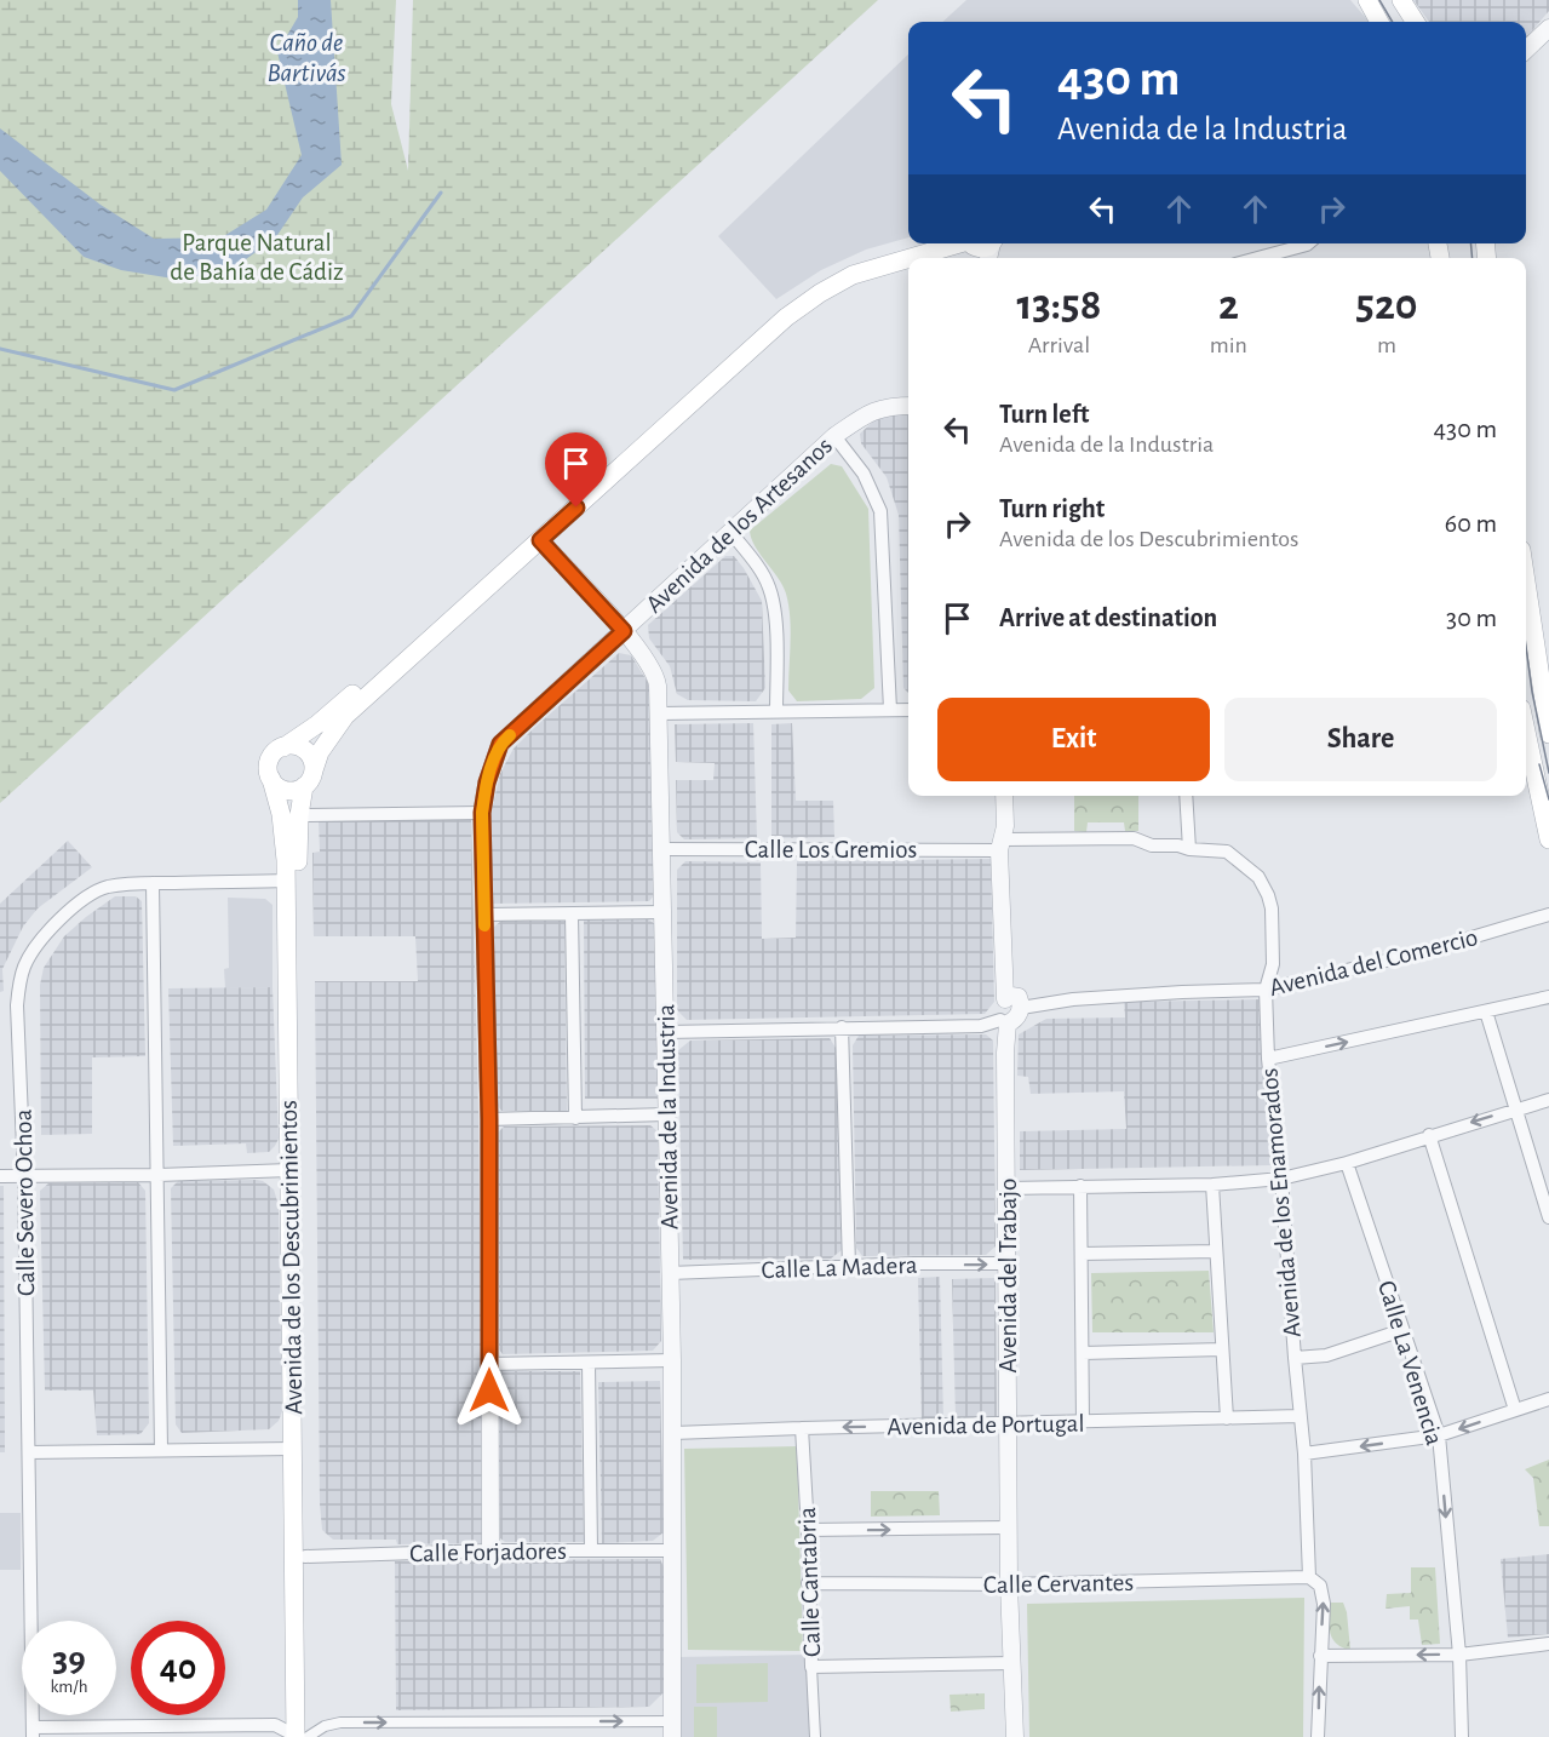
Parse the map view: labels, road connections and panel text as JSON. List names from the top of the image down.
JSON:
{
  "streets": {
    "main road": ["Avenida de los Descubrimientos"],
    "street": [
      "Avenida de los Artesanos",
      "Calle Los Gremios",
      "Avenida del Comercio",
      "Avenida de la Industria",
      "Calle Severo Ochoa",
      "Avenida de los Enamorados",
      "Calle La Madera",
      "Avenida del Trabajo",
      "Calle La Venencia",
      "Avenida de Portugal",
      "Calle Forjadores",
      "Calle Cantabria",
      "Calle Cervantes"
    ]
  },
  "crossings": [
    ["Avenida de los Artesanos", "Avenida de la Industria"],
    ["Avenida de los Artesanos", "Calle Forjadores"],
    ["Calle Los Gremios", "Avenida de la Industria"],
    ["Calle Los Gremios", "Avenida de los Enamorados"],
    ["Avenida del Comercio", "Avenida de los Enamorados"],
    ["Avenida de la Industria", "Avenida de los Descubrimientos"],
    ["Avenida de la Industria", "Calle La Madera"],
    ["Avenida de la Industria", "Avenida de Portugal"],
    ["Avenida de la Industria", "Calle Forjadores"],
    ["Calle Severo Ochoa", "Avenida de los Descubrimientos"],
    ["Avenida de los Enamorados", "Avenida de Portugal"],
    ["Avenida de los Enamorados", "Calle Cervantes"],
    ["Avenida de los Descubrimientos", "Calle Forjadores"],
    ["Calle La Madera", "Avenida del Trabajo"],
    ["Avenida del Trabajo", "Avenida de Portugal"],
    ["Avenida del Trabajo", "Calle Cervantes"],
    ["Avenida de Portugal", "Calle Cantabria"],
    ["Calle Cantabria", "Calle Cervantes"]
  ],
  "one_way": ["Calle La Madera", "Calle La Venencia"],
  "water": ["Caño de Bartivás"],
  "parks": ["Parque Natural de Bahía de Cádiz"],
  "page": {
    "turn": ["430 m", "Avenida de la Industria"],
    "eta": [
      "13:58",
      "Arrival",
      "2",
      "min",
      "520",
      "m"
    ],
    "list": [
      {
        "name": "Turn left",
        "note": "Avenida de la Industria",
        "value": "430 m"
      },
      {
        "name": "Turn right",
        "note": "Avenida de los Descubrimientos",
        "value": "60 m"
      },
      {
        "name": "Arrive at destination",
        "value": "30 m"
      }
    ],
    "buttons": ["Exit", "Share"],
    "speed": "39 km/h",
    "limit": "40"
  }
}
